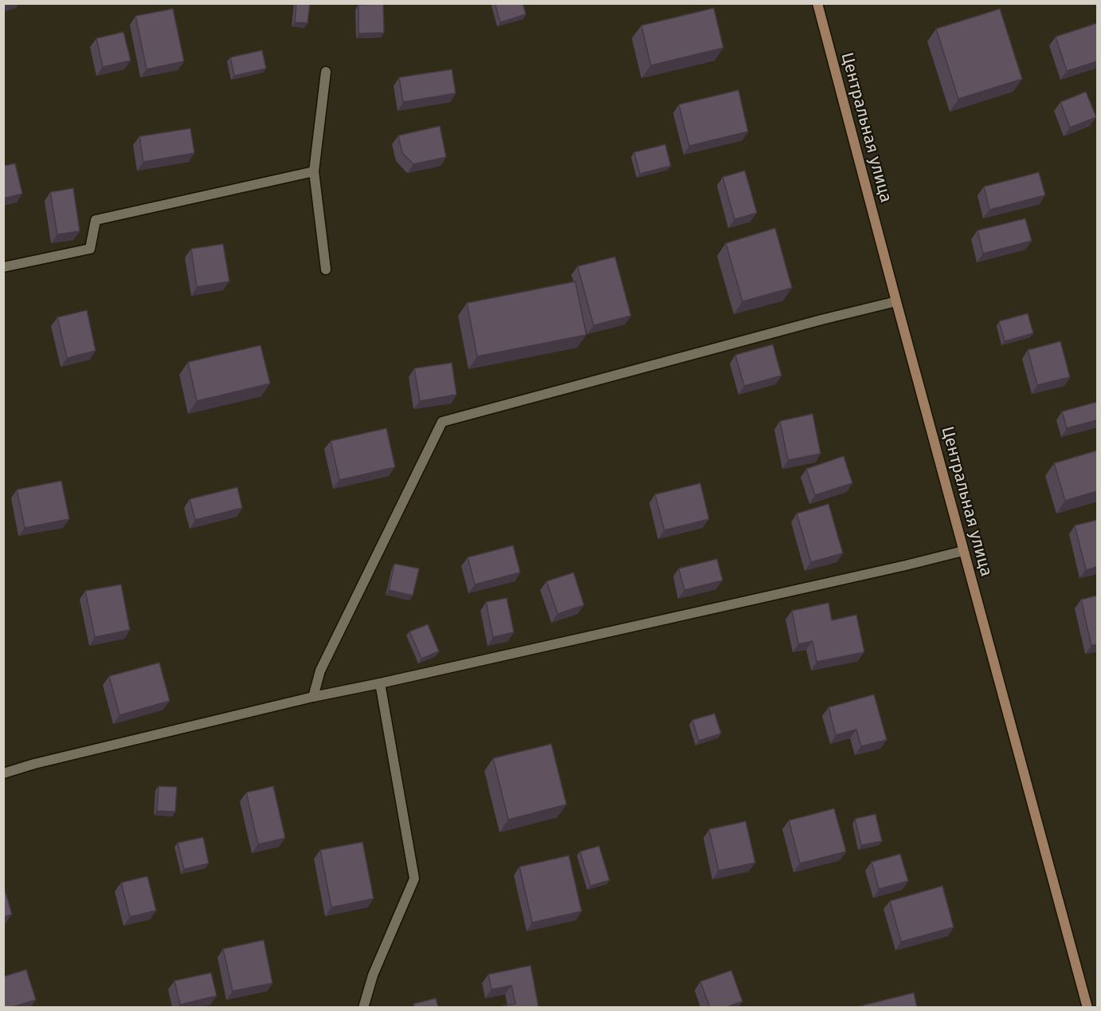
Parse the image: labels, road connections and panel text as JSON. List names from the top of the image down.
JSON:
{
  "streets": {
    "main road": ["Центральная улица"]
  }
}
